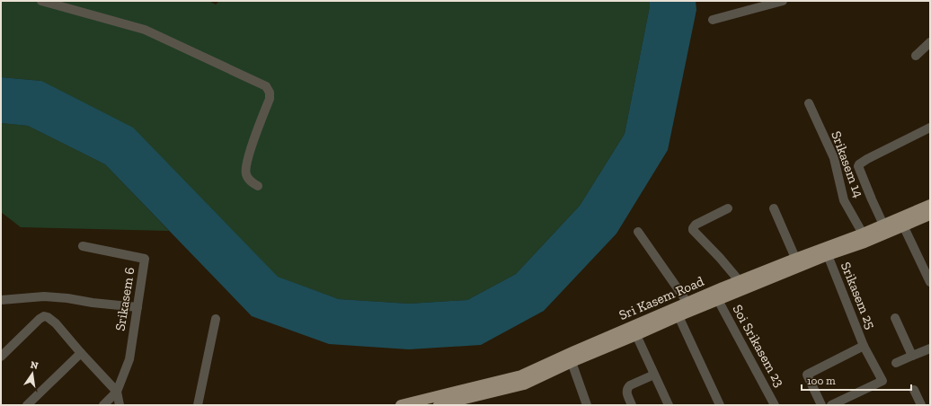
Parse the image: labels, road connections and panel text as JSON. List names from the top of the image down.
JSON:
{
  "streets": {
    "main road": ["Sri Kasem Road"],
    "street": [
      "Srikasem 14",
      "Srikasem 25",
      "Srikasem 6",
      "Soi Srikasem 23"
    ]
  },
  "crossings": [
    ["Srikasem 14", "Sri Kasem Road"],
    ["Srikasem 25", "Sri Kasem Road"],
    ["Sri Kasem Road", "Soi Srikasem 23"]
  ],
  "scale_bar": "100 m",
  "north": "top"
}
